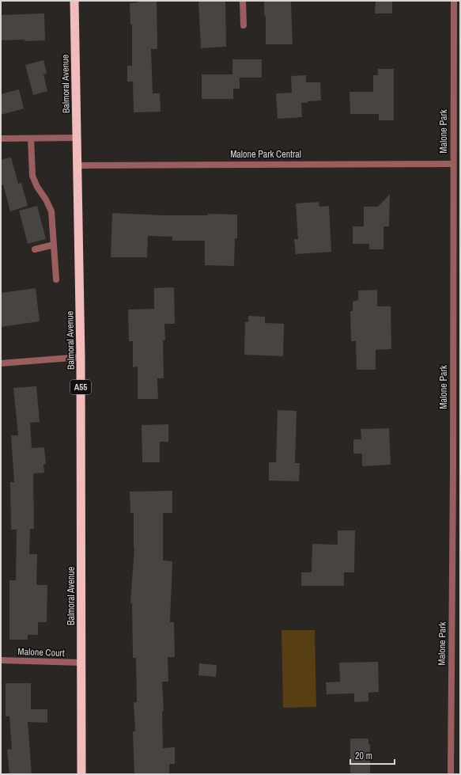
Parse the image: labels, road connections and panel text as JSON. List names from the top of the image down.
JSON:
{
  "streets": {
    "highway": ["Balmoral Avenue", "A55"],
    "street": ["Malone Park", "Malone Park Central", "Malone Court"]
  },
  "crossings": [
    ["Balmoral Avenue", "Malone Park Central"],
    ["Balmoral Avenue", "Malone Court"],
    ["Malone Park", "Malone Park Central"]
  ],
  "scale_bar": "20 m"
}
